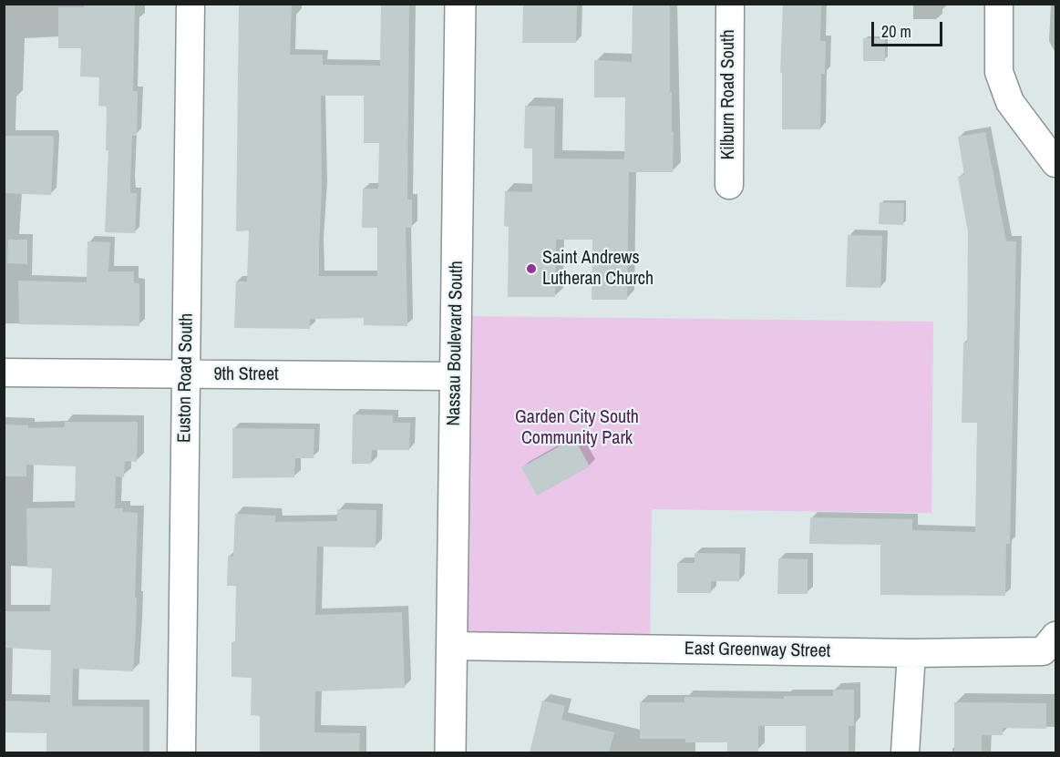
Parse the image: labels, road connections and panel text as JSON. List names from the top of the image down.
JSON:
{
  "streets": {
    "main road": ["Nassau Boulevard South"],
    "street": [
      "Kilburn Road South",
      "9th Street",
      "Euston Road South",
      "East Greenway Street"
    ]
  },
  "crossings": [
    ["Nassau Boulevard South", "9th Street"],
    ["Nassau Boulevard South", "East Greenway Street"],
    ["9th Street", "Euston Road South"]
  ],
  "parks": ["Garden City South Community Park"],
  "places": ["Saint Andrews Lutheran Church"],
  "scale_bar": "20 m"
}
